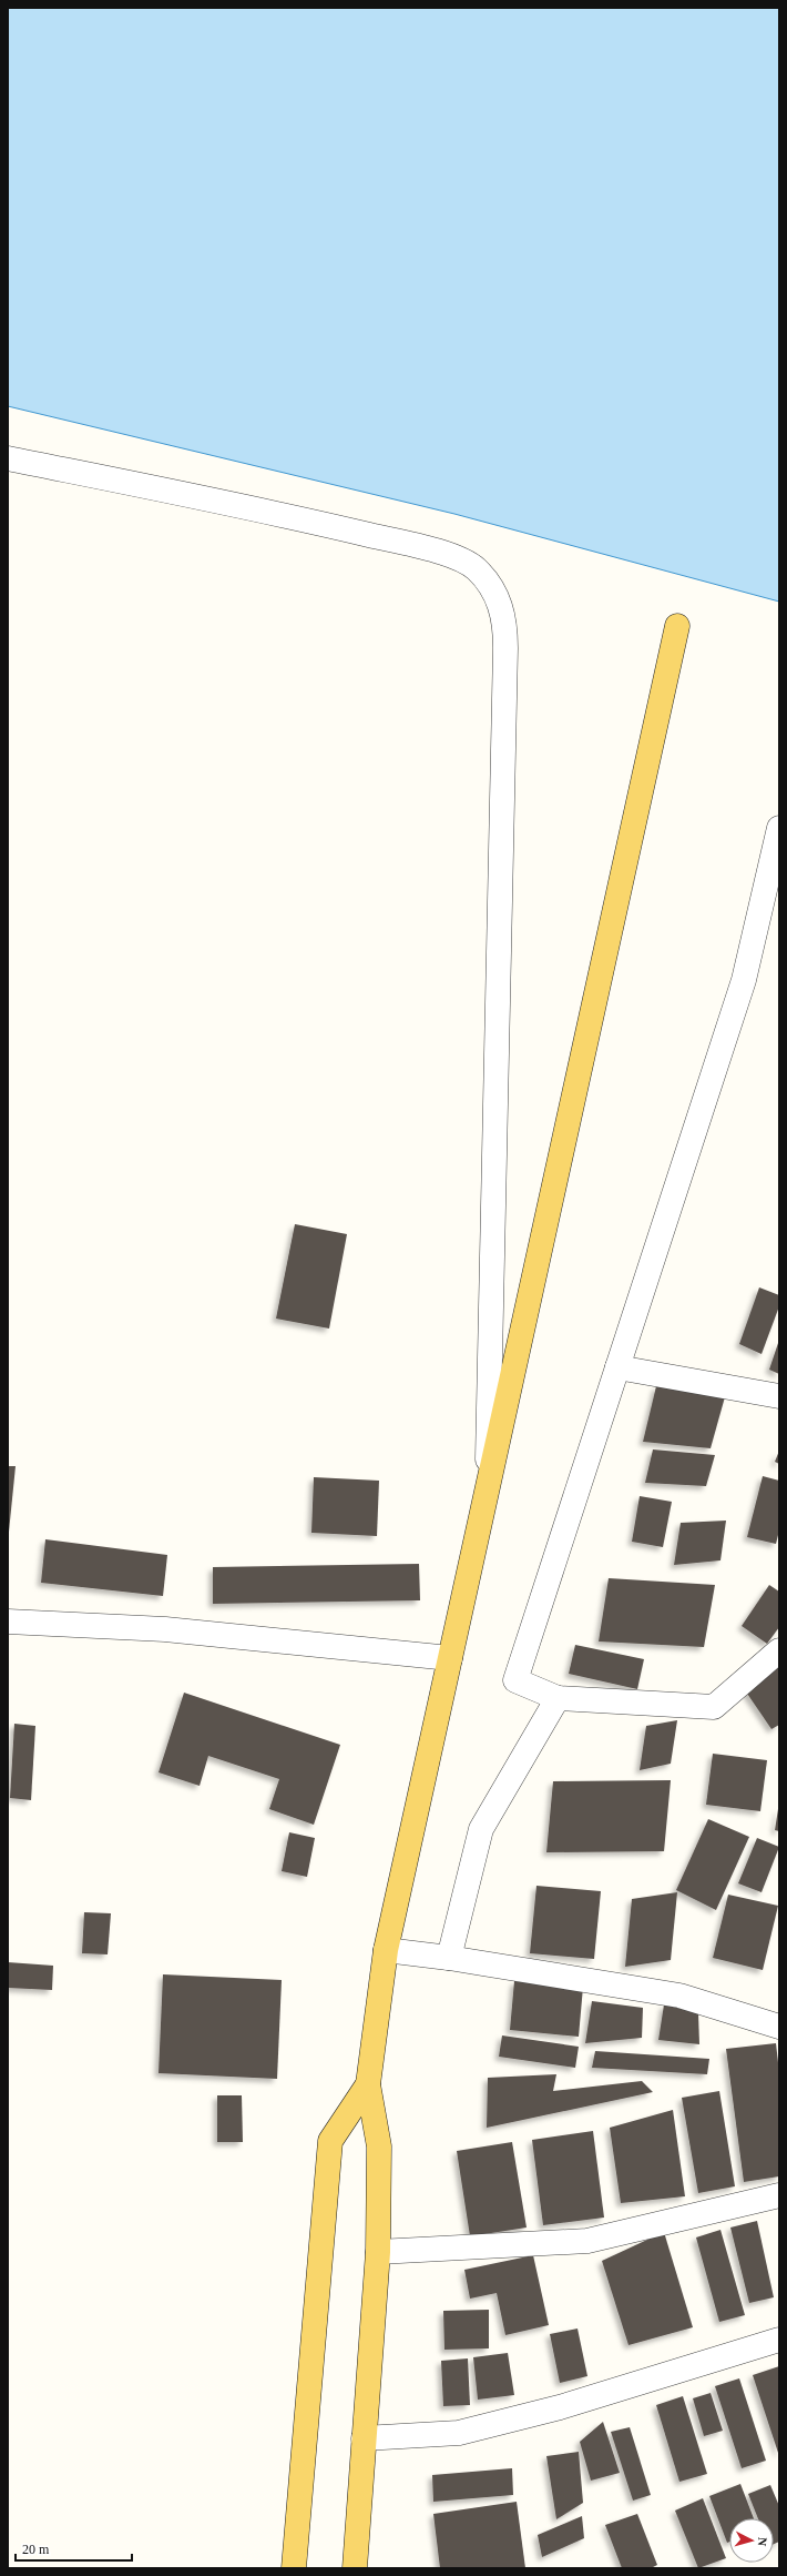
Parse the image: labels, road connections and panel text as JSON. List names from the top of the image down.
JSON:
{
  "scale_bar": "20 m",
  "north": "right"
}
